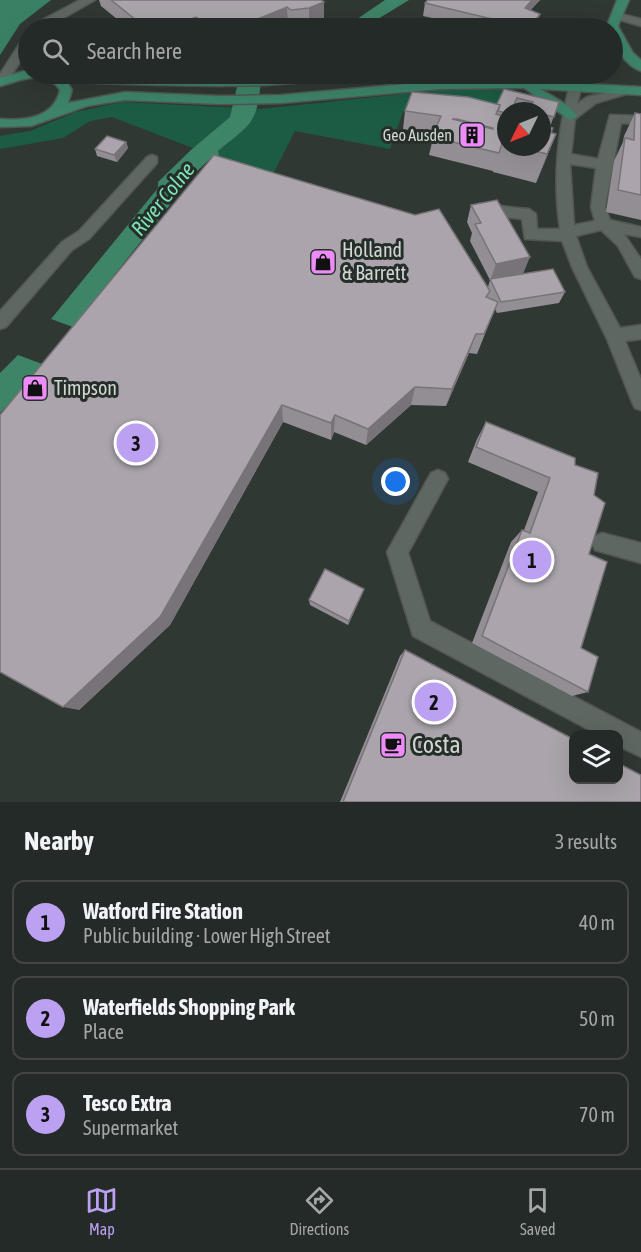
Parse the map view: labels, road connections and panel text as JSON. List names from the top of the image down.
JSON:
{
  "water": ["River Colne"],
  "places": {
    "building": ["Geo Ausden"],
    "shop": ["Holland & Barrett", "Timpson"],
    "cafe": ["Costa"]
  },
  "north": "bottom left",
  "page": {
    "search": "Search here",
    "pins": ["3", "1", "2"],
    "heading": ["Nearby", "3 results"],
    "list": [
      {
        "mark": "1",
        "name": "Watford Fire Station",
        "note": "Public building · Lower High Street",
        "value": "40 m"
      },
      {
        "mark": "2",
        "name": "Waterfields Shopping Park",
        "note": "Place",
        "value": "50 m"
      },
      {
        "mark": "3",
        "name": "Tesco Extra",
        "note": "Supermarket",
        "value": "70 m"
      }
    ],
    "nav": ["Map", "Directions", "Saved"]
  }
}
